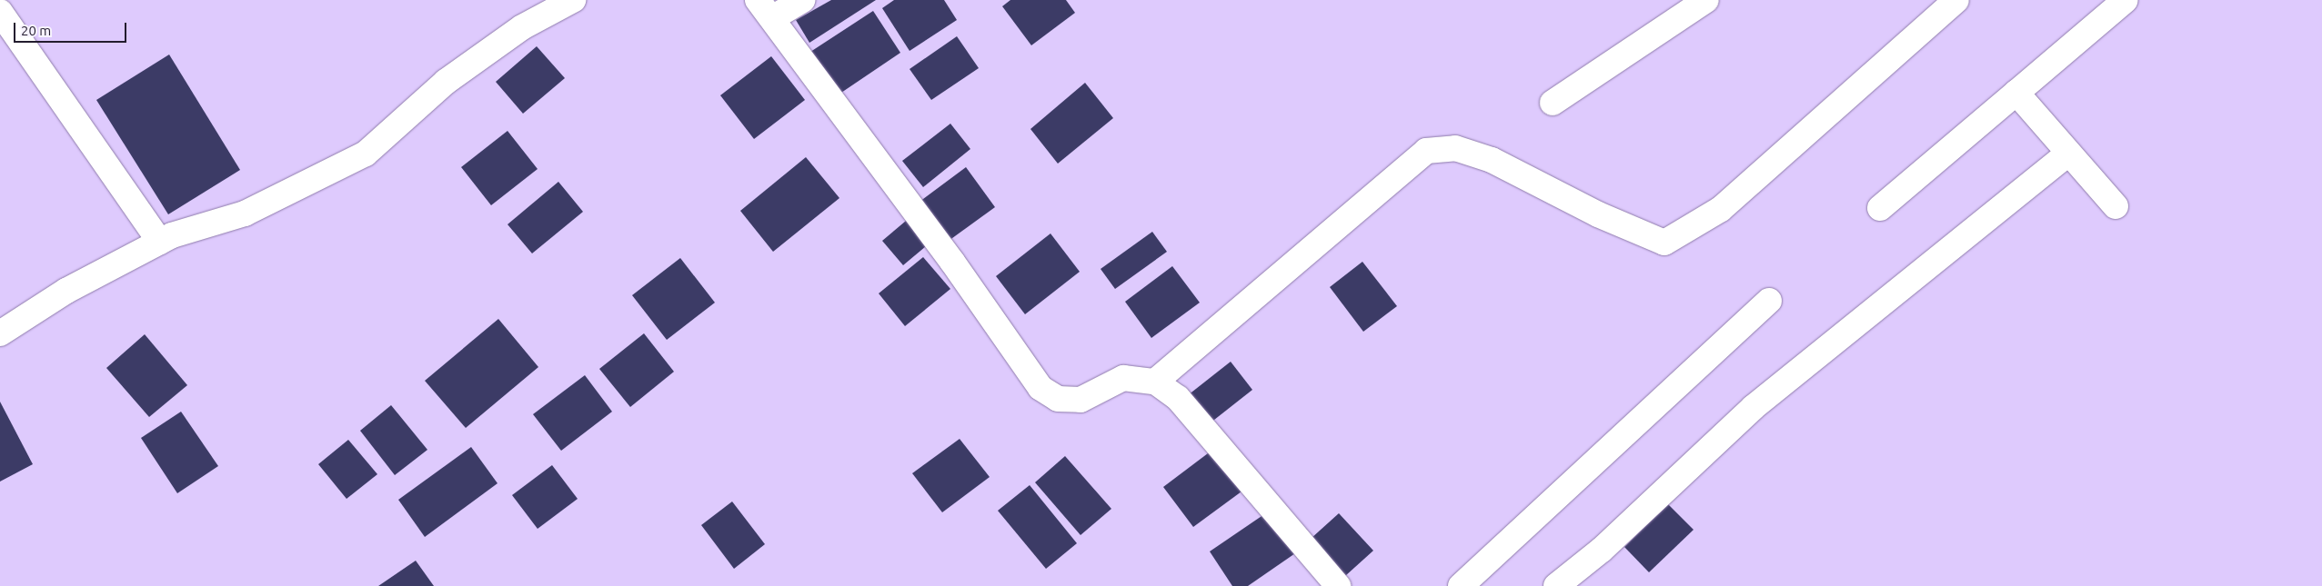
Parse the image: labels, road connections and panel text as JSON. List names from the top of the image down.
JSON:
{
  "scale_bar": "20 m"
}
